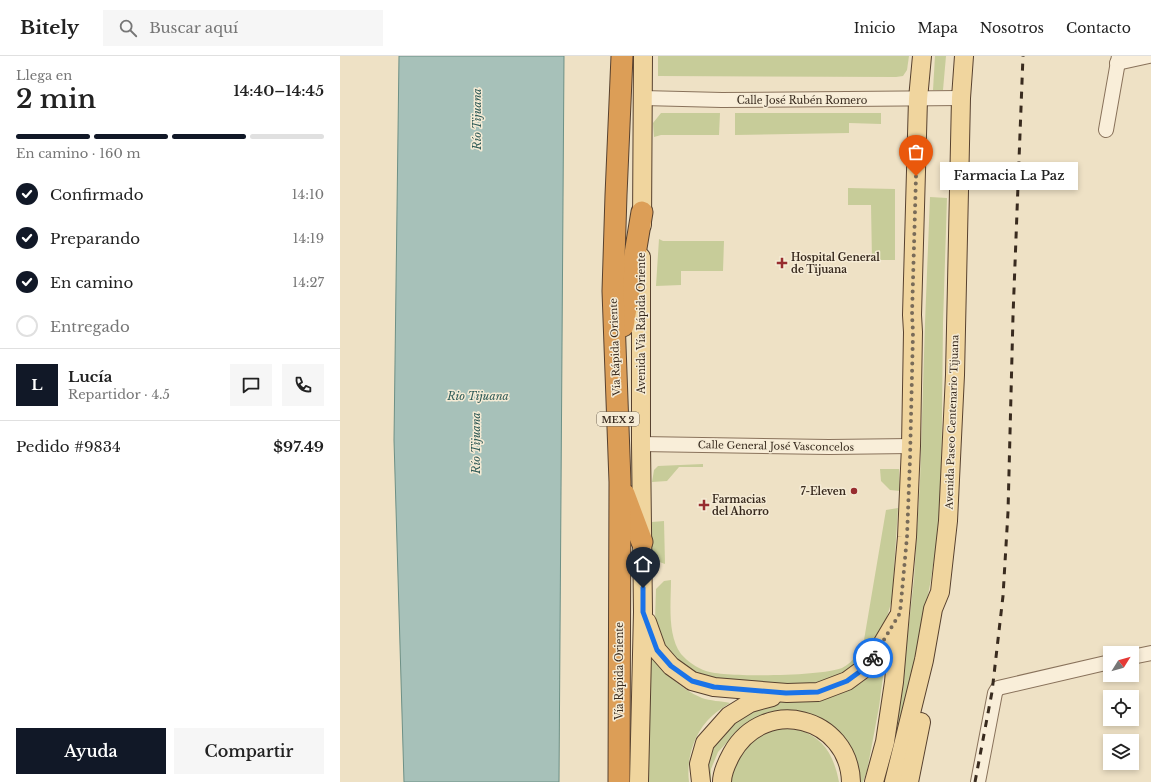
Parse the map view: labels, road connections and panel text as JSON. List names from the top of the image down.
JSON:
{
  "streets": {
    "highway": ["Vía Rápida Oriente", "MEX 2"],
    "main road": ["Avenida Vía Rápida Oriente", "Avenida Paseo Centenario Tijuana"],
    "street": ["Calle José Rubén Romero", "Calle General José Vasconcelos"]
  },
  "crossings": [
    ["Calle José Rubén Romero", "Avenida Vía Rápida Oriente"],
    ["Calle José Rubén Romero", "Avenida Paseo Centenario Tijuana"],
    ["Avenida Vía Rápida Oriente", "Calle General José Vasconcelos"]
  ],
  "water": ["Río Tijuana", "Rio Tijuana"],
  "places": {
    "other": ["Farmacia La Paz", "7-Eleven"],
    "health": ["Hospital General de Tijuana", "Farmacias del Ahorro"]
  },
  "north": "top right",
  "page": {
    "header": "Bitely",
    "search": "Buscar aquí",
    "nav": [
      "Inicio",
      "Mapa",
      "Nosotros",
      "Contacto"
    ],
    "heading": ["2 min", "Llega en", "14:40–14:45"],
    "panel": [
      "Lucía",
      "Repartidor · 4.5",
      "Pedido #9834",
      "$97.49"
    ],
    "bar": "En camino · 160 m",
    "bubble": "Farmacia La Paz",
    "list": [
      ["Confirmado", "14:10"],
      ["Preparando", "14:19"],
      ["En camino", "14:27"],
      "Entregado"
    ],
    "round": "L",
    "buttons": ["Ayuda", "Compartir"]
  }
}
